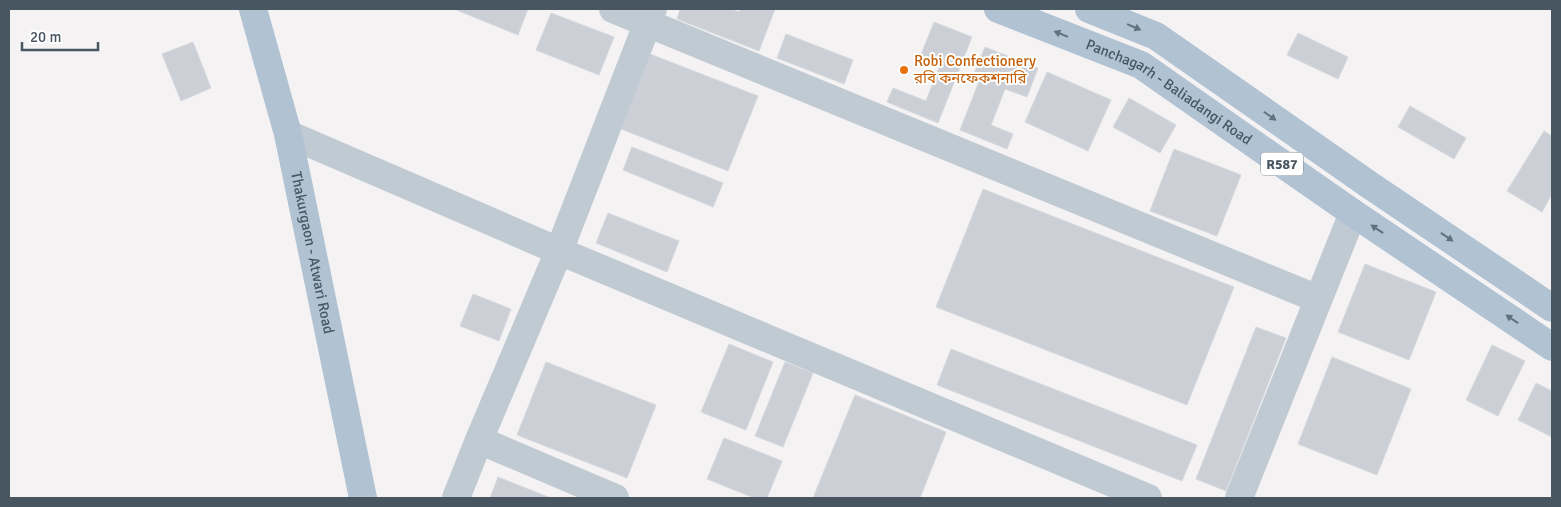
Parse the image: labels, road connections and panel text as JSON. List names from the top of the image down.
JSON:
{
  "streets": {
    "main road": ["Panchagarh - Baliadangi Road", "R587", "Thakurgaon - Atwari Road"]
  },
  "places": ["Robi Confectionery রবি কনফেকশনারি"],
  "scale_bar": "20 m"
}
